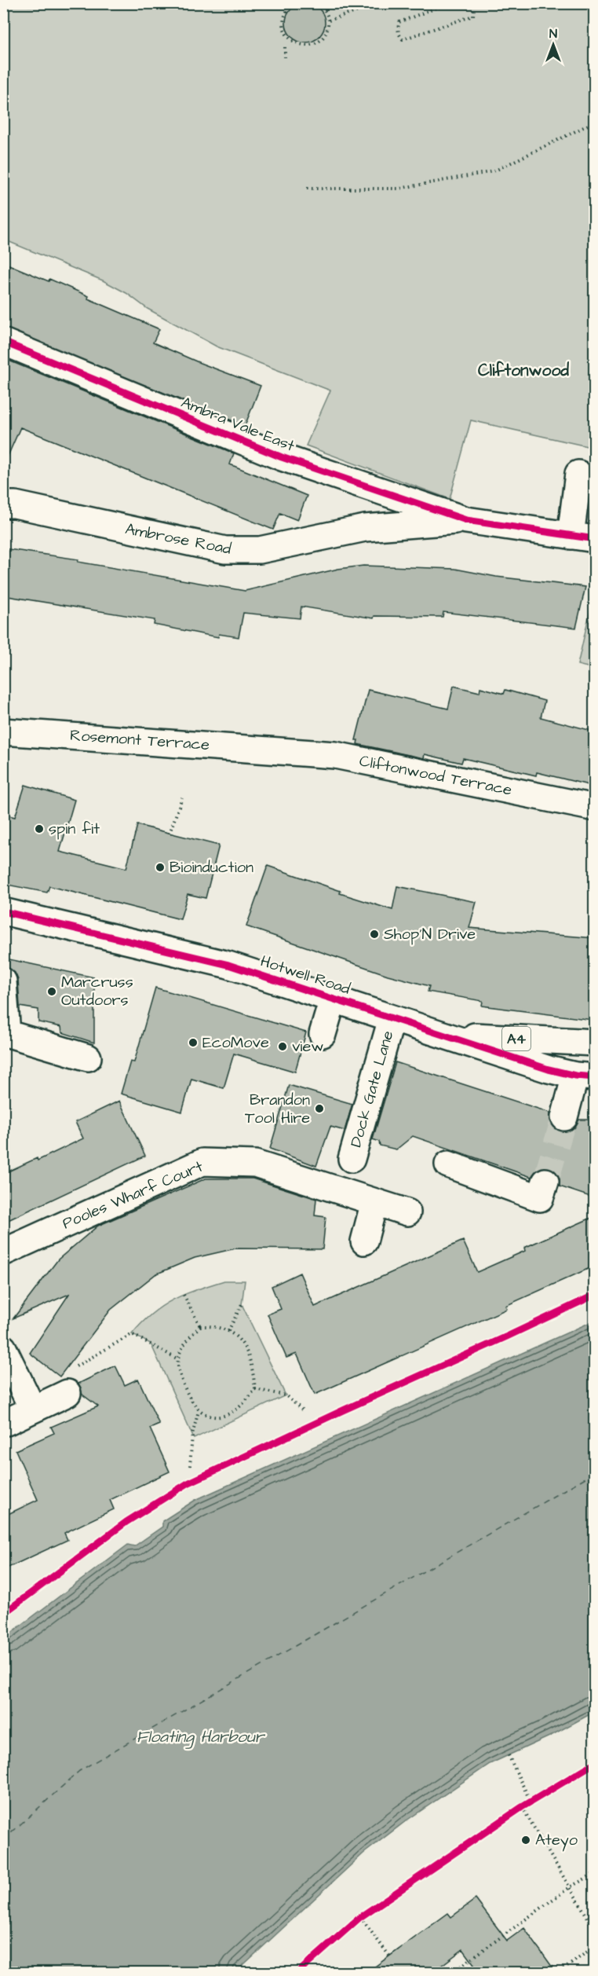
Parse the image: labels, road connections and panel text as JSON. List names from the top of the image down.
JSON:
{
  "streets": {
    "street": [
      "Ambra Vale East",
      "Ambrose Road",
      "Rosemont Terrace",
      "Cliftonwood Terrace",
      "Hotwell Road",
      "A4",
      "Dock Gate Lane",
      "Pooles Wharf Court"
    ]
  },
  "crossings": [
    ["Ambra Vale East", "Ambrose Road"],
    ["Rosemont Terrace", "Cliftonwood Terrace"],
    ["Hotwell Road", "Dock Gate Lane"]
  ],
  "districts": ["Cliftonwood"],
  "water": ["Floating Harbour"],
  "places": [
    "spin fit",
    "Bioinduction",
    "Shop'N Drive",
    "Marcruss Outdoors",
    "EcoMove",
    "view",
    "Brandon Tool Hire",
    "Ateyo"
  ],
  "north": "top"
}
